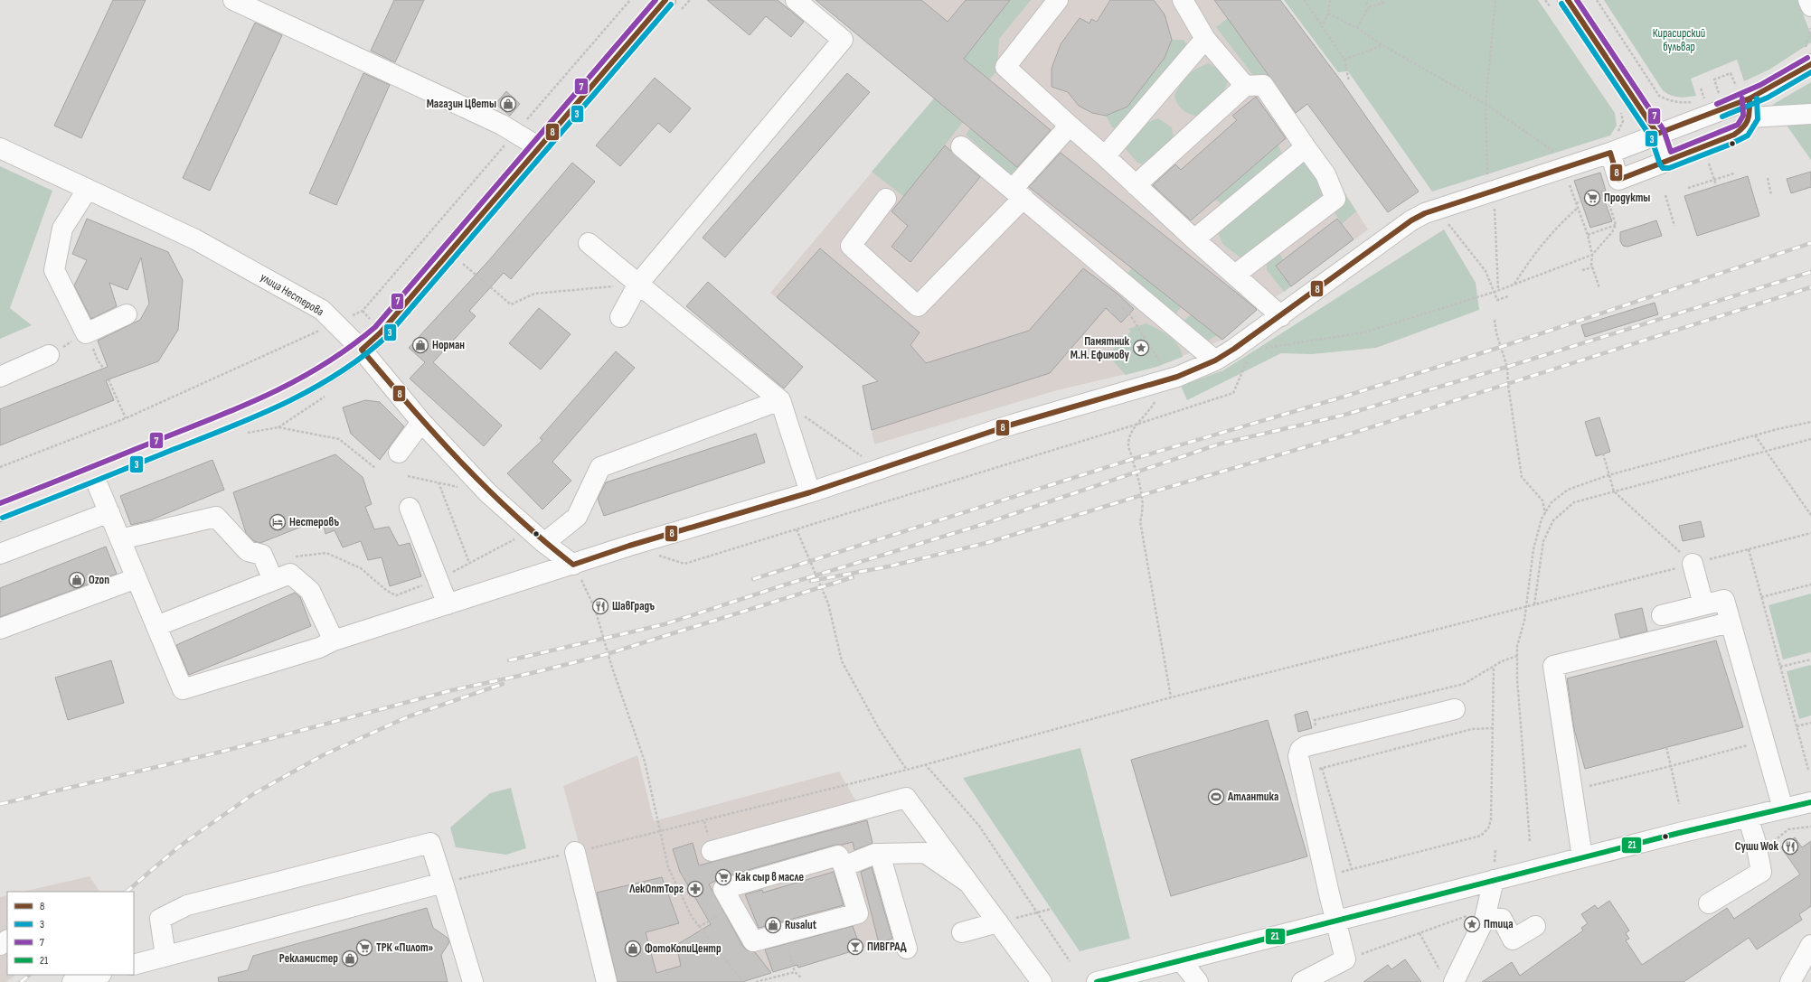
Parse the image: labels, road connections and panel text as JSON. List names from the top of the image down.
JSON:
{
  "streets": {
    "street": ["улица Нестерова"]
  },
  "parks": ["Кирасирский бульвар"],
  "places": {
    "shop": [
      "Магазин Цветы",
      "Норман",
      "Ozon",
      "Rusalut",
      "ФотоКопиЦентр",
      "Рекламистер"
    ],
    "supermarket": ["Продукты", "Как сыр в масле", "ТРК «Пилот»"],
    "place": ["Памятник М.Н. Ефимову", "Птица"],
    "hotel": ["Нестеровъ"],
    "restaurant": ["ШавГрадъ", "Суши Wok"],
    "sports": ["Атлантика"],
    "pharmacy": ["ЛекОптТорг"],
    "bar": ["ПИВГРАД"]
  },
  "lines": [
    "transit line 8",
    "transit line 7",
    "transit line 3",
    "transit line 21"
  ],
  "legend": [
    "8",
    "3",
    "7",
    "21"
  ]
}
